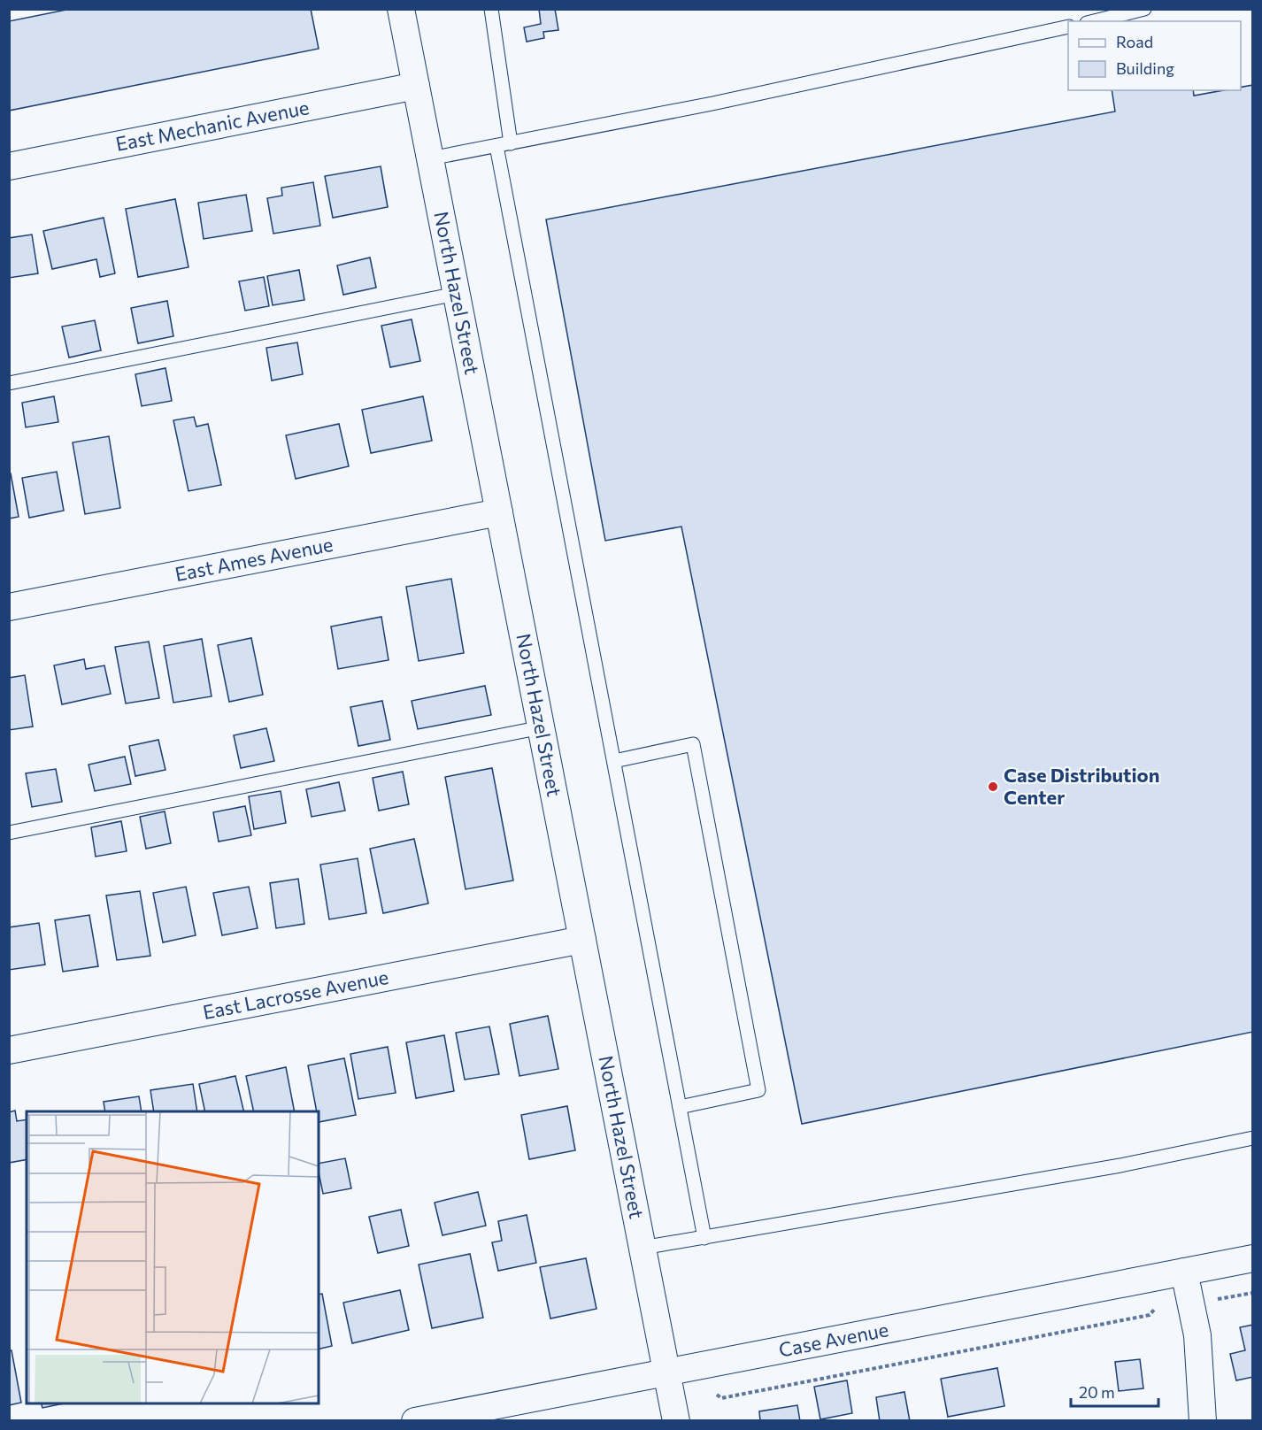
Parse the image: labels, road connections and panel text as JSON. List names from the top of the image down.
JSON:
{
  "streets": {
    "street": [
      "East Mechanic Avenue",
      "North Hazel Street",
      "East Ames Avenue",
      "East Lacrosse Avenue",
      "Case Avenue"
    ]
  },
  "crossings": [
    ["East Mechanic Avenue", "North Hazel Street"],
    ["North Hazel Street", "East Ames Avenue"],
    ["North Hazel Street", "East Lacrosse Avenue"],
    ["North Hazel Street", "Case Avenue"]
  ],
  "places": ["Case Distribution Center"],
  "legend": ["Road", "Building"],
  "scale_bar": "20 m"
}
